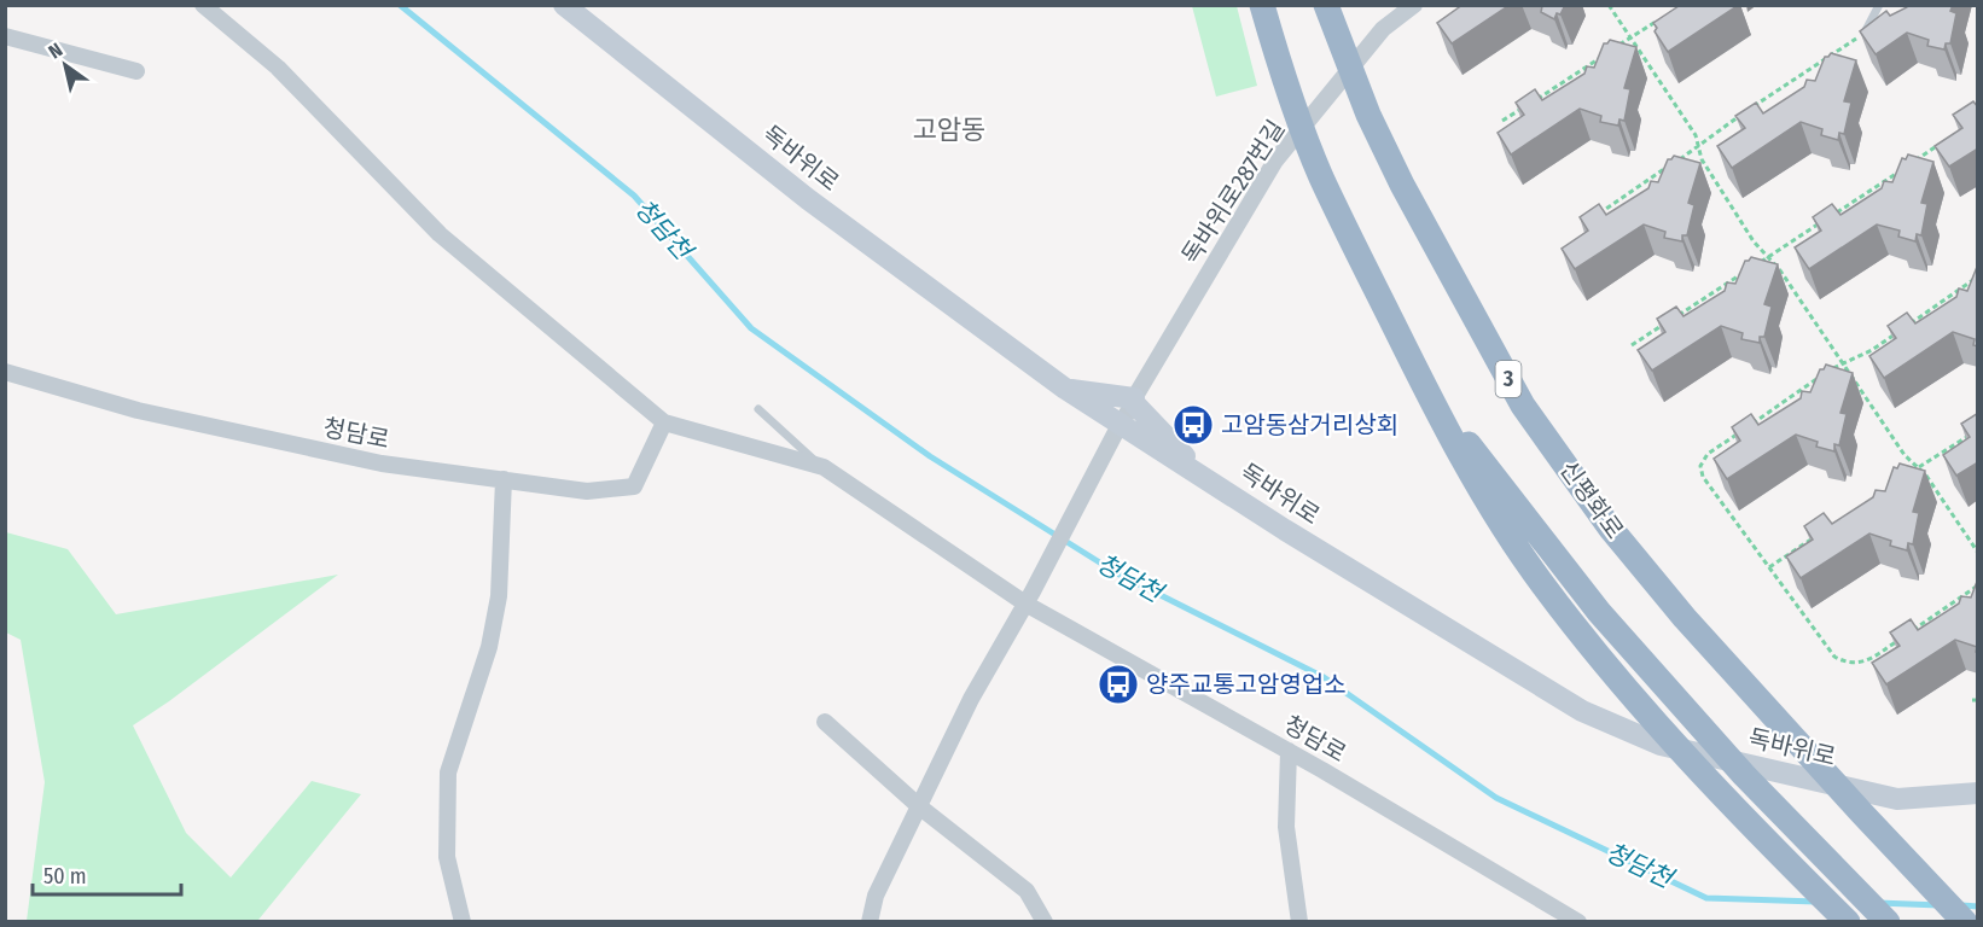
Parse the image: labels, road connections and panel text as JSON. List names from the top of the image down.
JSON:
{
  "streets": {
    "highway": ["3", "신평화로"],
    "main road": ["독바위로"],
    "street": ["독바위로287번길", "청담로"]
  },
  "crossings": [
    ["독바위로", "독바위로287번길"]
  ],
  "districts": ["고암동"],
  "water": ["청담천"],
  "places": {
    "bus stop": ["고암동삼거리상회", "양주교통고암영업소"]
  },
  "scale_bar": "50 m",
  "north": "top left"
}
